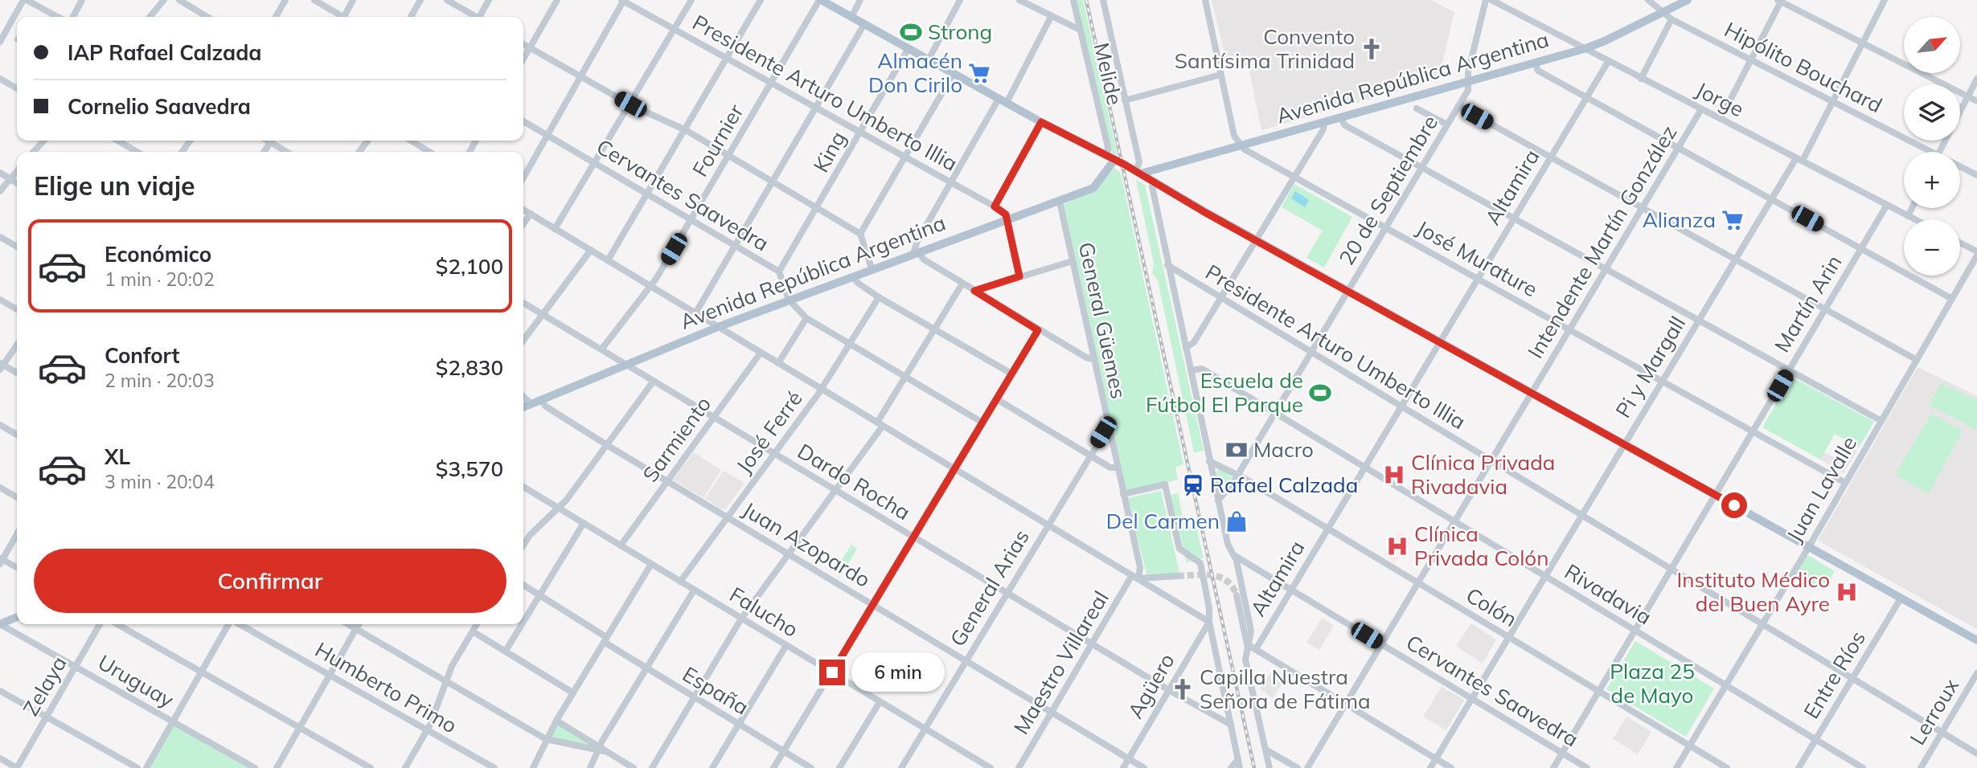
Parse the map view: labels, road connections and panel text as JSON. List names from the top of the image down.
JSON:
{
  "streets": {
    "main road": ["Avenida República Argentina"],
    "street": [
      "Hipólito Bouchard",
      "Melide",
      "Presidente Arturo Umberto Illia",
      "Jorge",
      "Fournier",
      "King",
      "Altamira",
      "20 de Septiembre",
      "Cervantes Saavedra",
      "Intendente Martín González",
      "José Murature",
      "Martín Arin",
      "General Güemes",
      "Pi y Margall",
      "José Ferré",
      "Sarmiento",
      "Dardo Rocha",
      "Juan Lavalle",
      "Juan Azopardo",
      "General Arias",
      "Rivadavia",
      "Colón",
      "Falucho",
      "Maestro Villareal",
      "Entre Ríos",
      "Uruguay",
      "Zelaya",
      "Agüero",
      "Humberto Primo",
      "España",
      "Lerroux"
    ]
  },
  "crossings": [
    ["Hipólito Bouchard", "Avenida República Argentina"],
    ["Hipólito Bouchard", "Pi y Margall"],
    ["Melide", "Avenida República Argentina"],
    ["Avenida República Argentina", "Presidente Arturo Umberto Illia"],
    ["Avenida República Argentina", "Jorge"],
    ["Avenida República Argentina", "20 de Septiembre"],
    ["Avenida República Argentina", "Cervantes Saavedra"],
    ["Avenida República Argentina", "José Murature"],
    ["Avenida República Argentina", "General Güemes"],
    ["Avenida República Argentina", "Dardo Rocha"],
    ["Avenida República Argentina", "Juan Azopardo"],
    ["Presidente Arturo Umberto Illia", "Fournier"],
    ["Presidente Arturo Umberto Illia", "King"],
    ["Presidente Arturo Umberto Illia", "Altamira"],
    ["Presidente Arturo Umberto Illia", "20 de Septiembre"],
    ["Presidente Arturo Umberto Illia", "Intendente Martín González"],
    ["Presidente Arturo Umberto Illia", "Martín Arin"],
    ["Presidente Arturo Umberto Illia", "Pi y Margall"],
    ["Presidente Arturo Umberto Illia", "Juan Lavalle"],
    ["Presidente Arturo Umberto Illia", "Entre Ríos"],
    ["Presidente Arturo Umberto Illia", "Lerroux"],
    ["Jorge", "Altamira"],
    ["Jorge", "Intendente Martín González"],
    ["Jorge", "Martín Arin"],
    ["Jorge", "Pi y Margall"],
    ["Fournier", "Cervantes Saavedra"],
    ["Fournier", "Dardo Rocha"],
    ["King", "Cervantes Saavedra"],
    ["Altamira", "Cervantes Saavedra"],
    ["Altamira", "José Murature"],
    ["Altamira", "Rivadavia"],
    ["Altamira", "Colón"],
    ["20 de Septiembre", "José Murature"],
    ["20 de Septiembre", "Rivadavia"],
    ["20 de Septiembre", "Colón"],
    ["Cervantes Saavedra", "Intendente Martín González"],
    ["Cervantes Saavedra", "Martín Arin"],
    ["Cervantes Saavedra", "Pi y Margall"],
    ["Cervantes Saavedra", "José Ferré"],
    ["Intendente Martín González", "José Murature"],
    ["Intendente Martín González", "Rivadavia"],
    ["Intendente Martín González", "Colón"],
    ["José Murature", "Martín Arin"],
    ["José Murature", "Pi y Margall"],
    ["José Murature", "Juan Lavalle"],
    ["Martín Arin", "Rivadavia"],
    ["Martín Arin", "Colón"],
    ["General Güemes", "General Arias"],
    ["General Güemes", "Maestro Villareal"],
    ["Pi y Margall", "Rivadavia"],
    ["Pi y Margall", "Colón"],
    ["José Ferré", "Dardo Rocha"],
    ["José Ferré", "Juan Azopardo"],
    ["José Ferré", "Falucho"],
    ["Sarmiento", "Dardo Rocha"],
    ["Sarmiento", "Juan Azopardo"],
    ["Sarmiento", "Falucho"],
    ["Dardo Rocha", "General Arias"],
    ["Dardo Rocha", "Maestro Villareal"],
    ["Dardo Rocha", "Agüero"],
    ["Juan Lavalle", "Rivadavia"],
    ["Juan Lavalle", "Colón"],
    ["Juan Azopardo", "General Arias"],
    ["Juan Azopardo", "Maestro Villareal"],
    ["Juan Azopardo", "Agüero"],
    ["General Arias", "Falucho"],
    ["Rivadavia", "Entre Ríos"],
    ["Uruguay", "Zelaya"]
  ],
  "parks": ["Plaza 25 de Mayo"],
  "places": {
    "sports": ["Strong", "Escuela de Fútbol El Parque"],
    "church": ["Convento Santísima Trinidad", "Capilla Nuestra Señora de Fátima"],
    "supermarket": ["Almacén Don Cirilo", "Alianza"],
    "bank": ["Macro"],
    "hospital": ["Clínica Privada Rivadavia", "Clínica Privada Colón", "Instituto Médico del Buen Ayre"],
    "station": ["Rafael Calzada"],
    "shop": ["Del Carmen"]
  },
  "north": "top right",
  "page": {
    "map_buttons": ["+", "−"],
    "banner": ["IAP Rafael Calzada", "Cornelio Saavedra"],
    "heading": "Elige un viaje",
    "list": [
      {
        "name": "Económico",
        "note": "1 min · 20:02",
        "value": "$2,100"
      },
      {
        "name": "Confort",
        "note": "2 min · 20:03",
        "value": "$2,830"
      },
      {
        "name": "XL",
        "note": "3 min · 20:04",
        "value": "$3,570"
      }
    ],
    "buttons": "Confirmar",
    "bubble": "6 min"
  }
}
